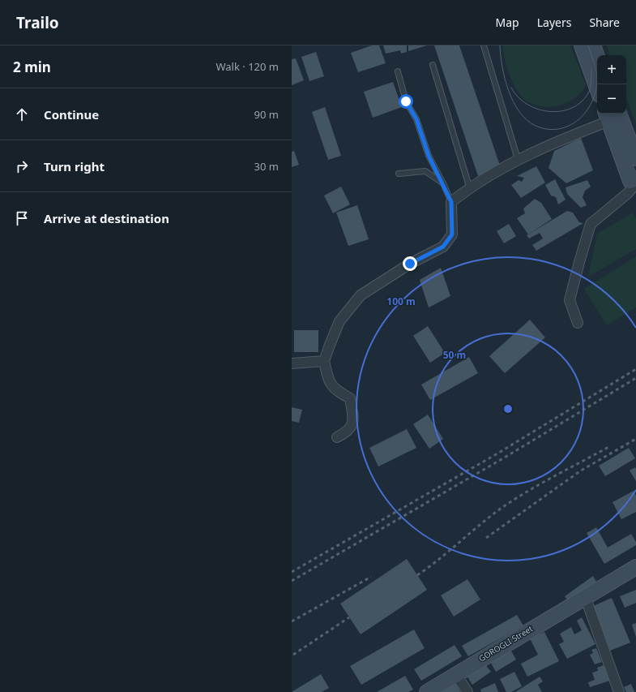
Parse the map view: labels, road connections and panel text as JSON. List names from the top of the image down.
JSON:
{
  "streets": {
    "main road": ["GOROGLI Street"]
  },
  "page": {
    "header": "Trailo",
    "nav": ["Map", "Layers", "Share"],
    "heading": ["2 min", "Walk · 120 m"],
    "map_buttons": ["+", "−"],
    "list": [
      ["Continue", "90 m"],
      ["Turn right", "30 m"],
      "Arrive at destination"
    ]
  },
  "rings": ["100 m", "50 m"]
}
